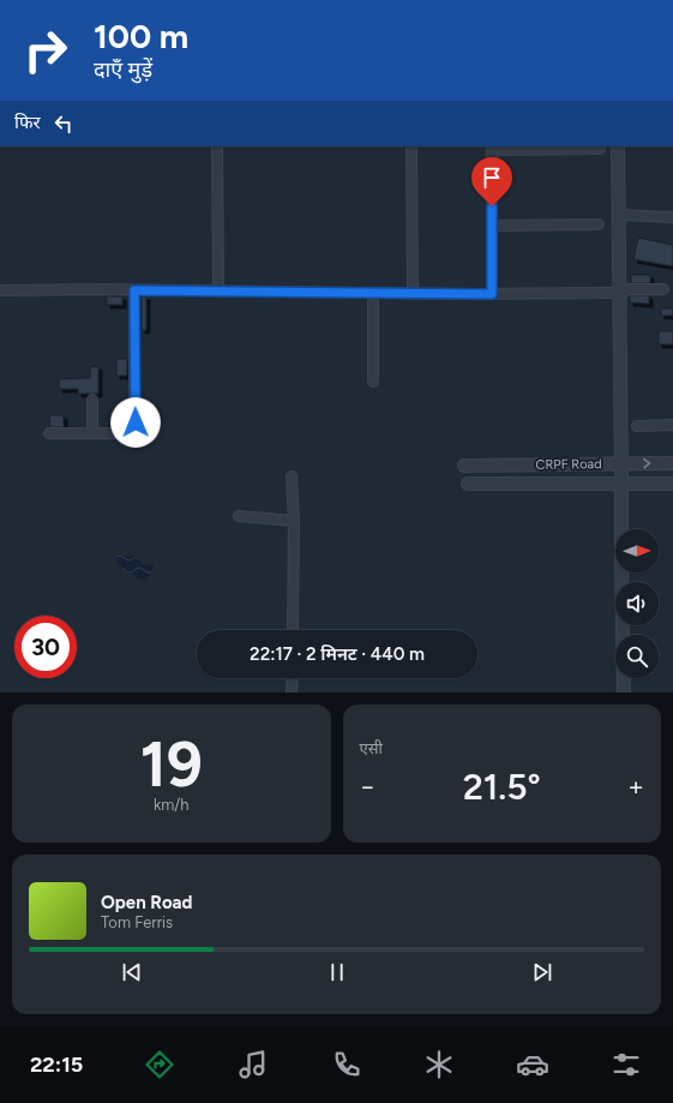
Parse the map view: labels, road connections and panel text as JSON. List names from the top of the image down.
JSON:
{
  "streets": {
    "street": ["CRPF Road"]
  },
  "north": "right",
  "page": {
    "turn": ["100 m", "दाएँ मुड़ें"],
    "then": "फिर",
    "limit": "30",
    "trip": "22:17 · 2 मिनट · 440 m",
    "tile": [
      ["19", "km/h"],
      "एसी"
    ],
    "heat": ["−", "21.5°", "+"],
    "song": ["Open Road", "Tom Ferris"],
    "tabs": "22:15"
  }
}
